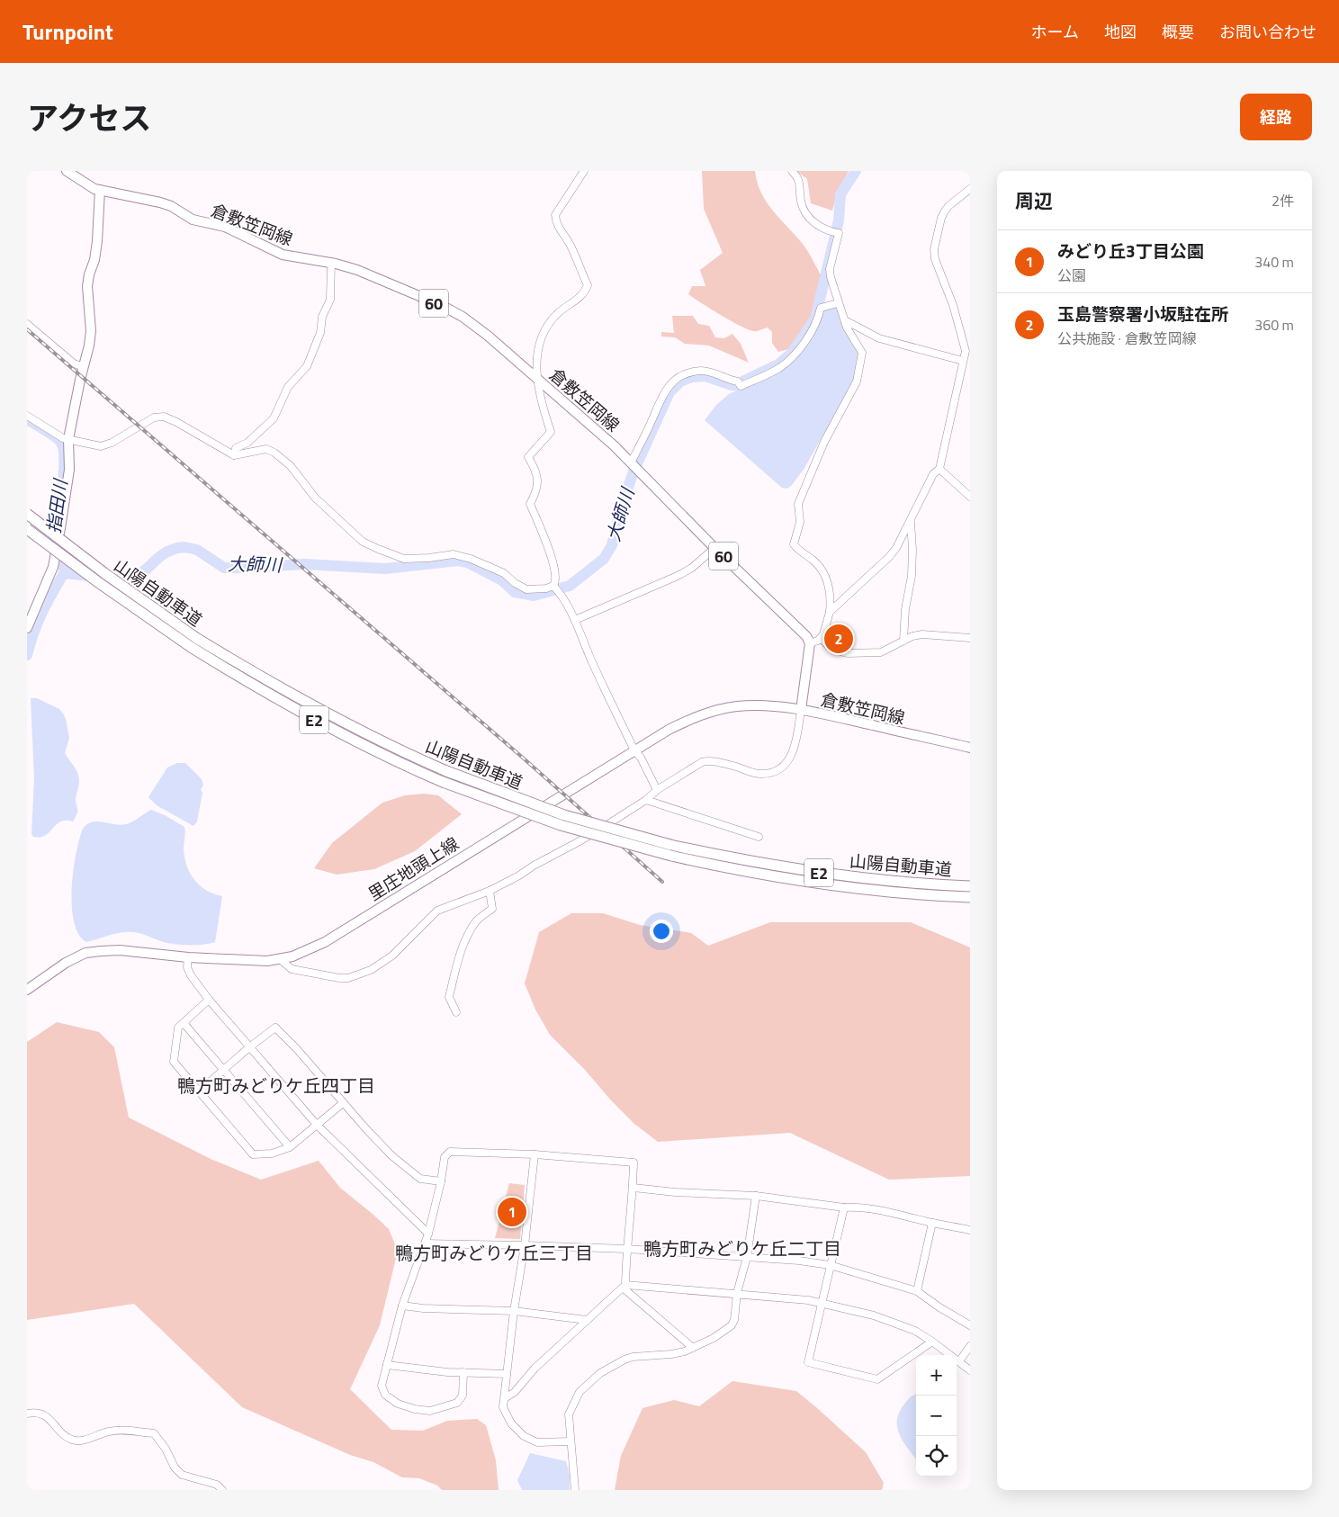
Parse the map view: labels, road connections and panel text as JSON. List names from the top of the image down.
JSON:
{
  "streets": {
    "highway": ["山陽自動車道", "E2"],
    "main road": ["倉敷笠岡線", "60", "里庄地頭上線"]
  },
  "crossings": [
    ["倉敷笠岡線", "里庄地頭上線"]
  ],
  "districts": ["鴨方町みどりケ丘四丁目", "鴨方町みどりケ丘二丁目", "鴨方町みどりケ丘三丁目"],
  "water": ["指田川", "大師川"],
  "page": {
    "header": "Turnpoint",
    "nav": [
      "ホーム",
      "地図",
      "概要",
      "お問い合わせ"
    ],
    "title": "アクセス",
    "buttons": "経路",
    "heading": ["周辺", "2件"],
    "list": [
      {
        "mark": "1",
        "name": "みどり丘3丁目公園",
        "note": "公園",
        "value": "340 m"
      },
      {
        "mark": "2",
        "name": "玉島警察署小坂駐在所",
        "note": "公共施設 · 倉敷笠岡線",
        "value": "360 m"
      }
    ],
    "pins": ["2", "1"],
    "map_buttons": ["+", "−"]
  }
}
